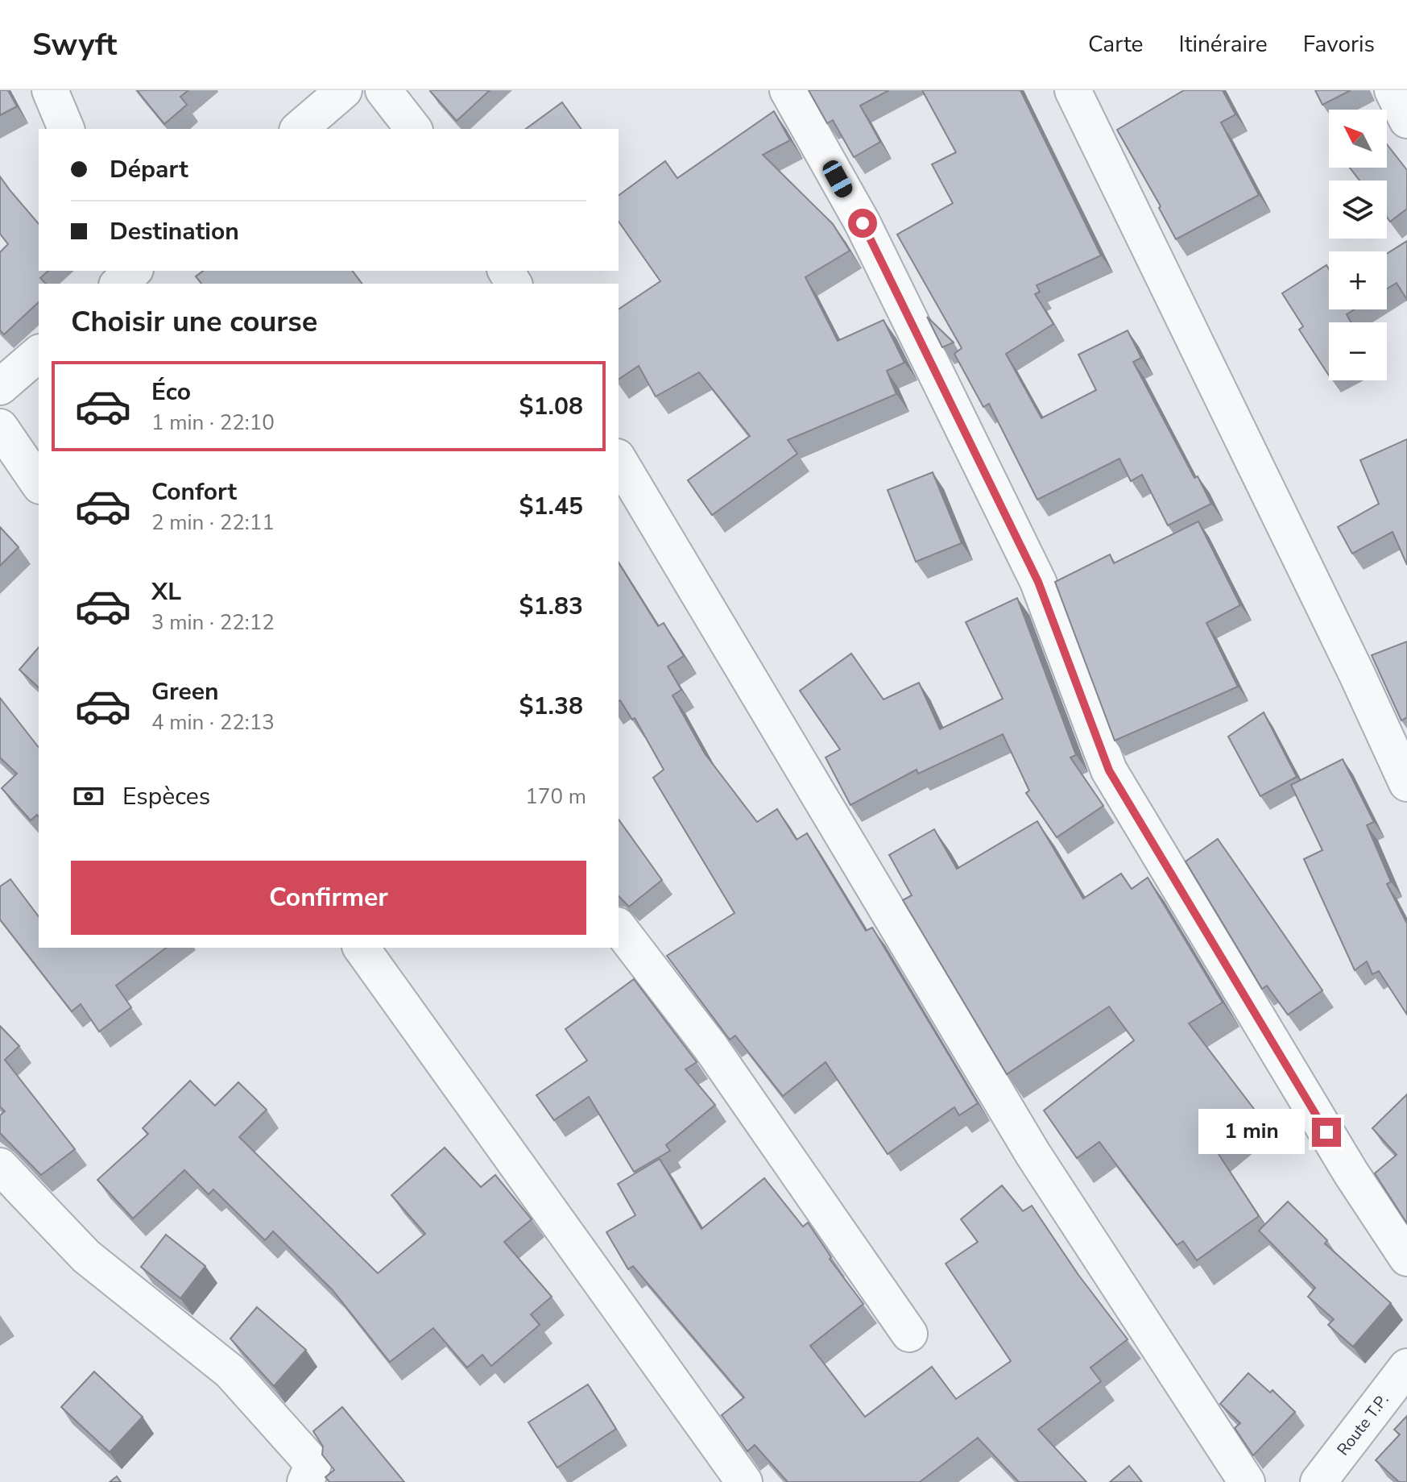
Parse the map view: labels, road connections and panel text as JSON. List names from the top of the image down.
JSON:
{
  "streets": {
    "street": ["Route T.P."]
  },
  "north": "top left",
  "page": {
    "header": "Swyft",
    "nav": ["Carte", "Itinéraire", "Favoris"],
    "map_buttons": ["+", "−"],
    "banner": ["Départ", "Destination"],
    "heading": "Choisir une course",
    "list": [
      {
        "name": "Éco",
        "note": "1 min · 22:10",
        "value": "$1.08"
      },
      {
        "name": "Confort",
        "note": "2 min · 22:11",
        "value": "$1.45"
      },
      {
        "name": "XL",
        "note": "3 min · 22:12",
        "value": "$1.83"
      },
      {
        "name": "Green",
        "note": "4 min · 22:13",
        "value": "$1.38"
      }
    ],
    "pay": ["Espèces", "170 m"],
    "buttons": "Confirmer",
    "bubble": "1 min"
  }
}
